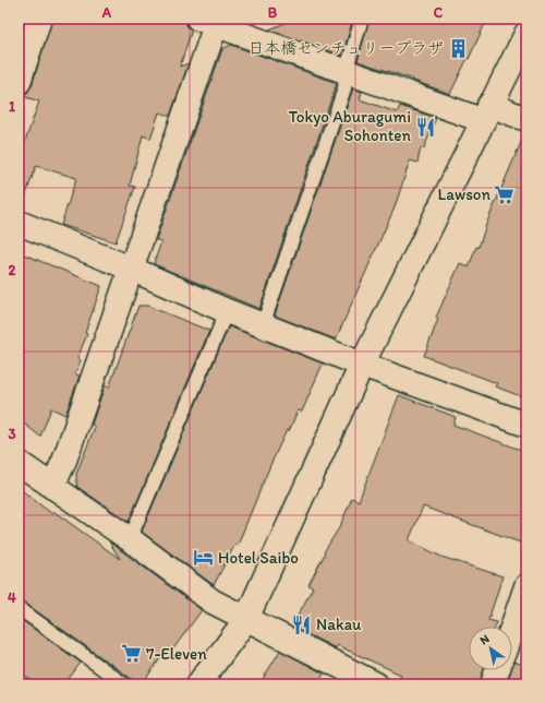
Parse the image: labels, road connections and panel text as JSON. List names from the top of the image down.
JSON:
{
  "places": {
    "building": ["日本橋センチュリープラザ"],
    "restaurant": ["Tokyo Aburagumi Sohonten", "Nakau"],
    "supermarket": ["Lawson", "7-Eleven"],
    "hotel": ["Hotel Saibo"]
  },
  "north": "top left",
  "grid": {
    "columns": ["A", "B", "C"],
    "rows": [
      "1",
      "2",
      "3",
      "4"
    ]
  }
}
